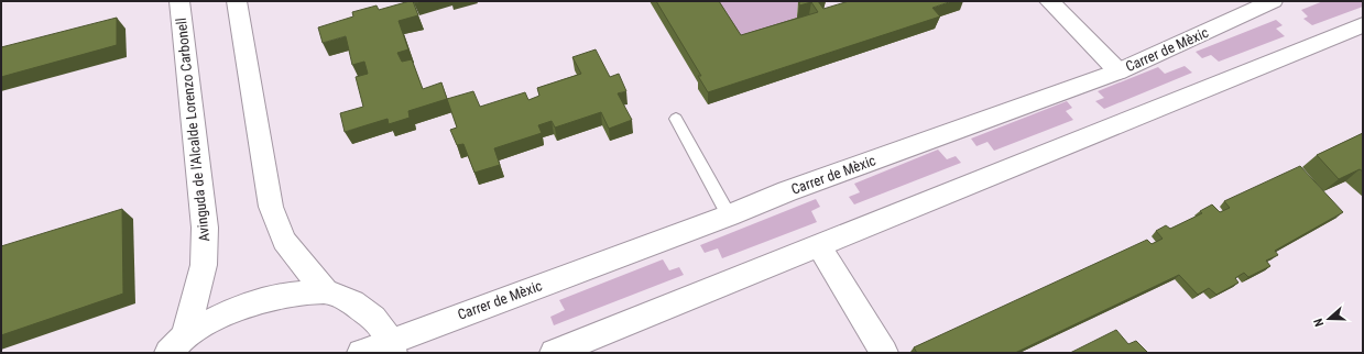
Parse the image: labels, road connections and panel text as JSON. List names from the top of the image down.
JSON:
{
  "streets": {
    "main road": ["Carrer de Mèxic", "Avinguda de l'Alcalde Lorenzo Carbonell"]
  },
  "crossings": [
    ["Carrer de Mèxic", "Avinguda de l'Alcalde Lorenzo Carbonell"]
  ],
  "north": "left"
}
